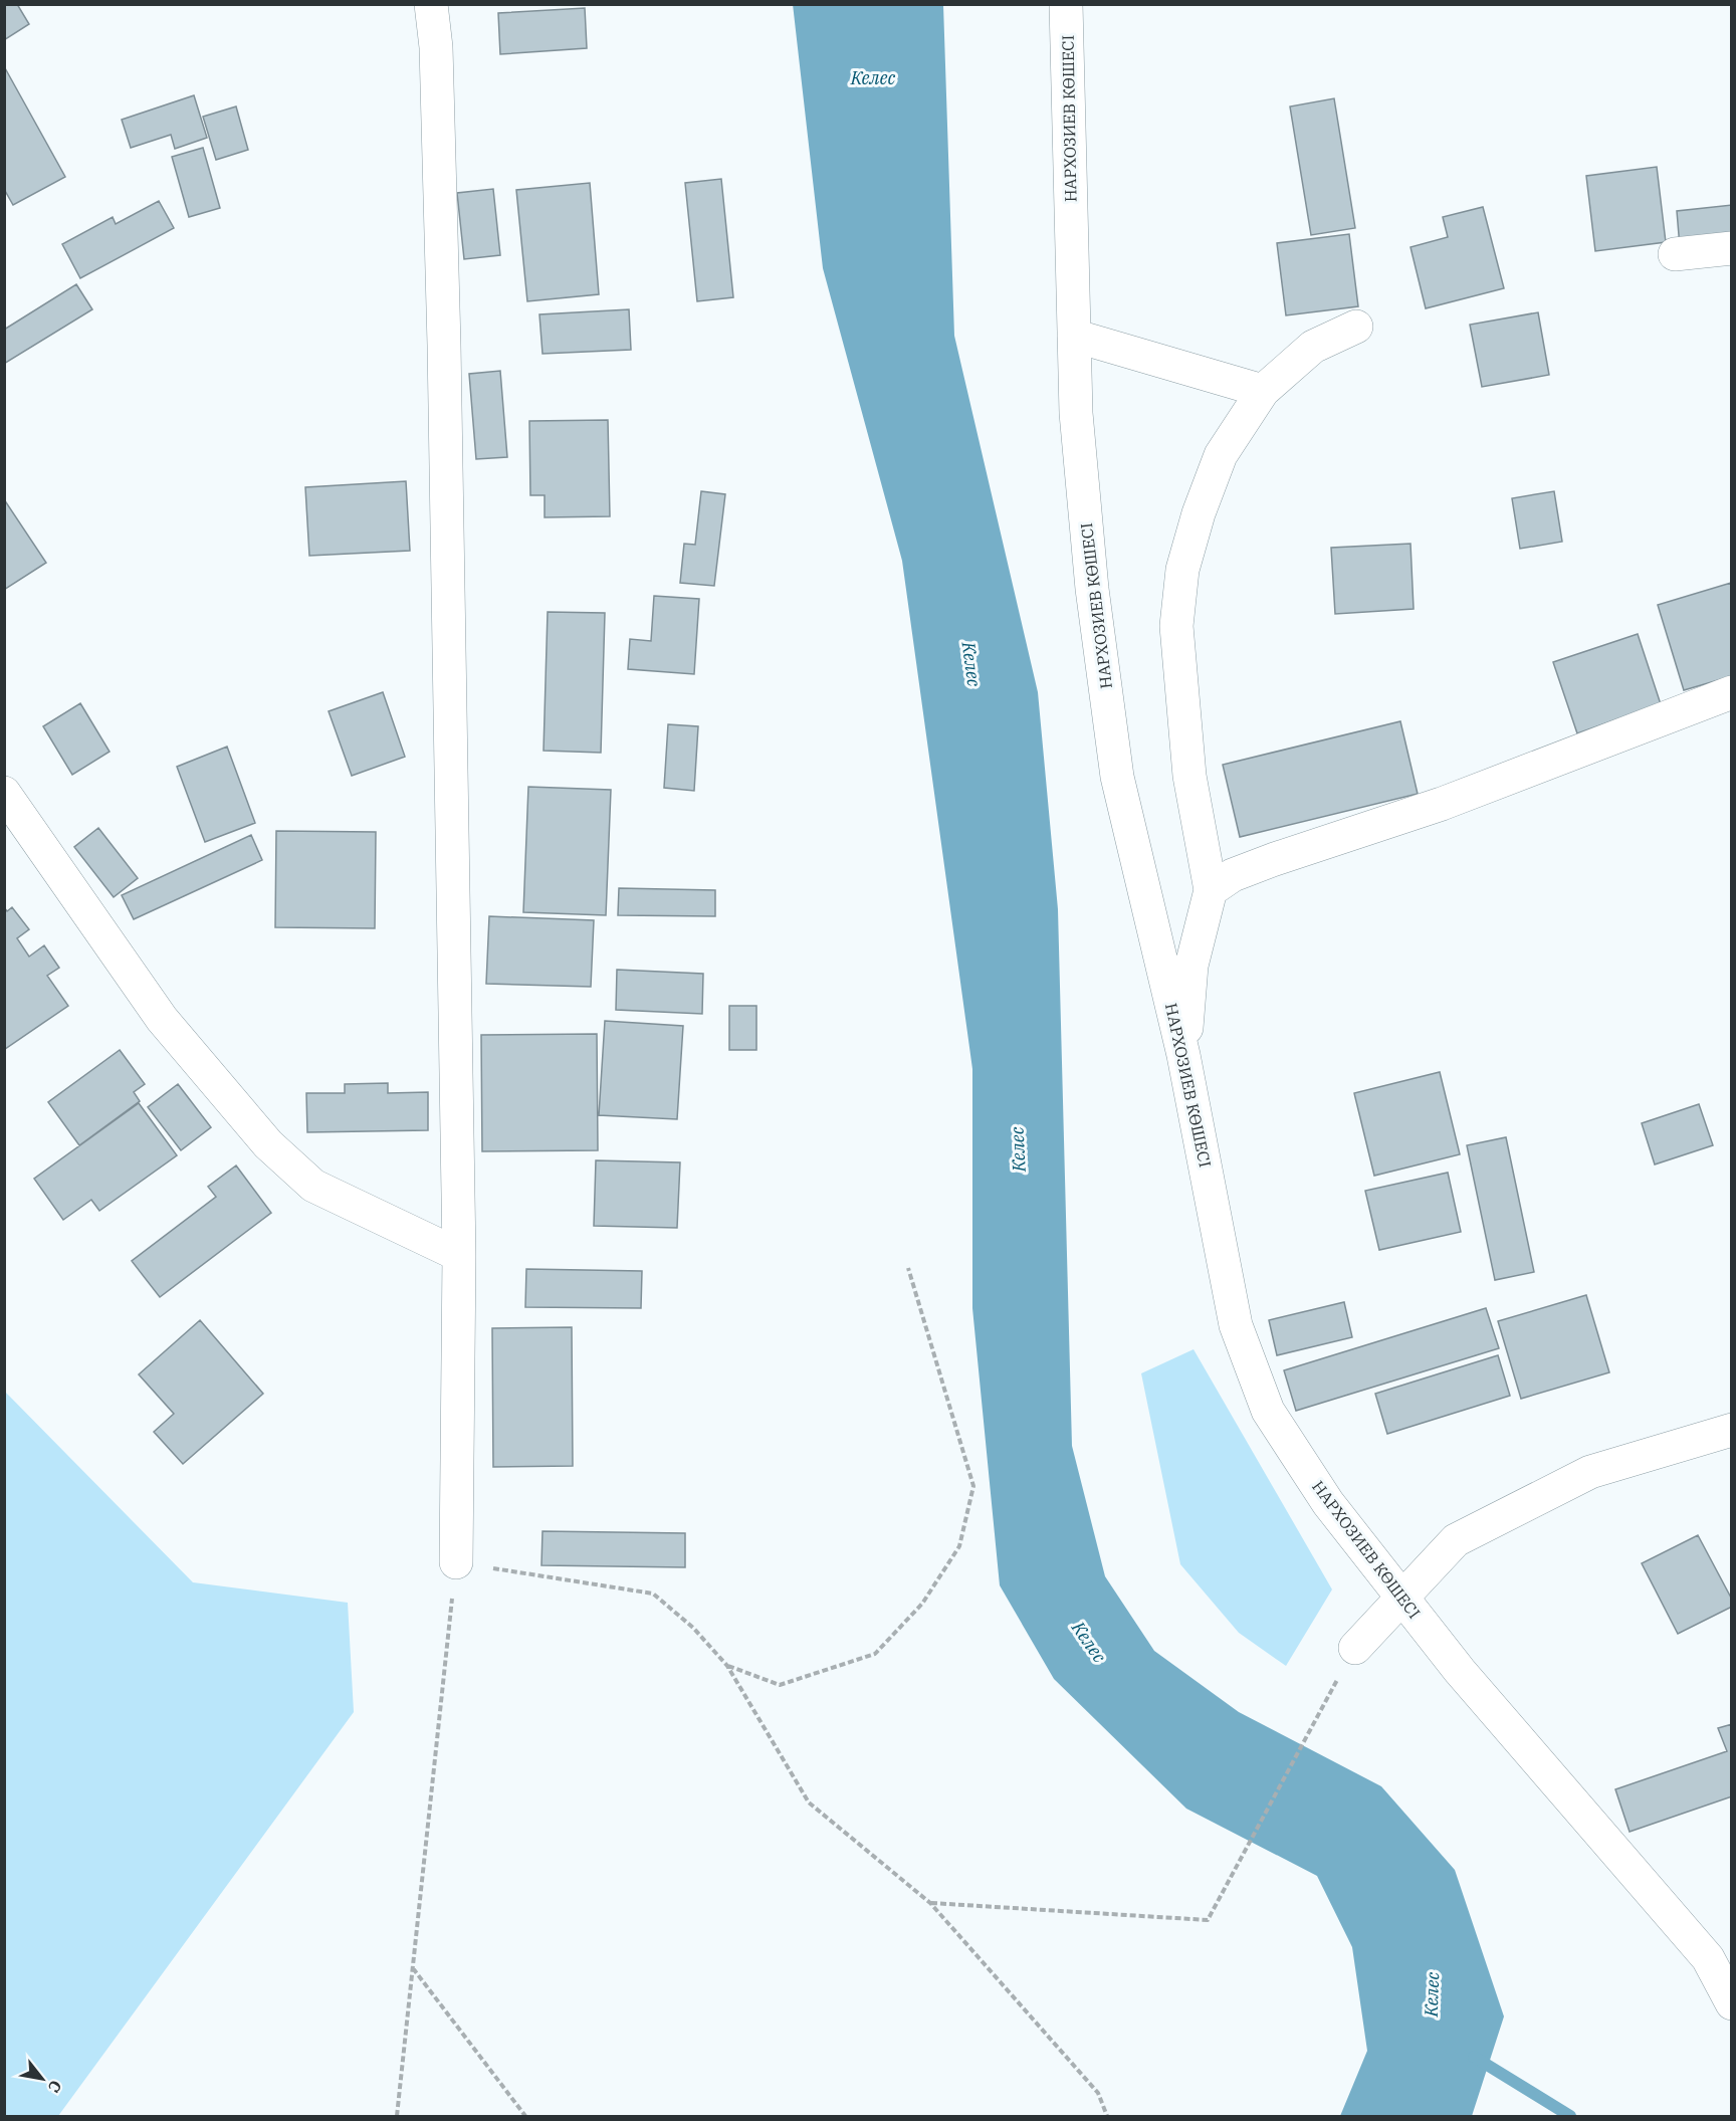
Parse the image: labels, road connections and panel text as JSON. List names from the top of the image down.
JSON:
{
  "streets": {
    "street": ["НАРХОЗИЕВ КӨШЕСІ"]
  },
  "water": ["Келес"],
  "north": "bottom right"
}
